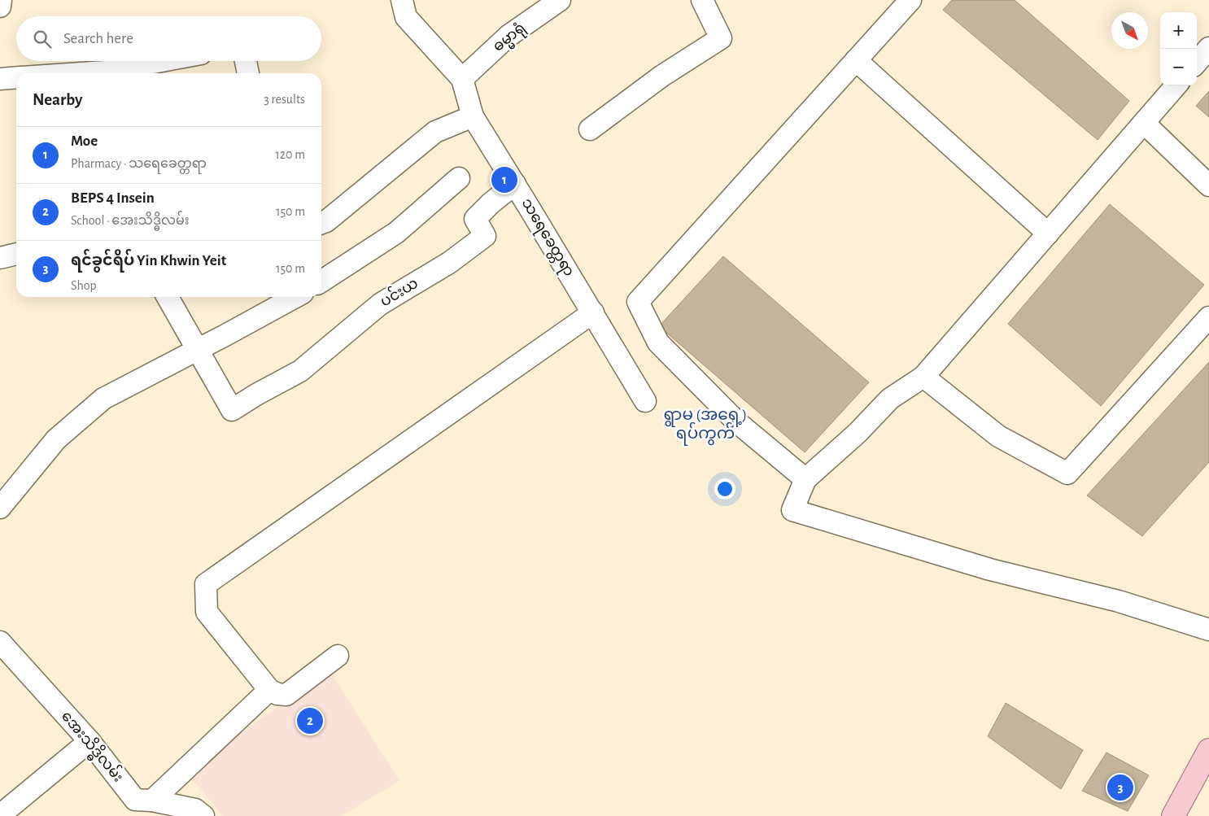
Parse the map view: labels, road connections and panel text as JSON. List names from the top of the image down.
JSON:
{
  "streets": {
    "street": [
      "ဓမ္မာရုံ",
      "သရေခေတ္တရာ",
      "ပင်းယ",
      "အေးသိဒ္ဓိလမ်း"
    ]
  },
  "crossings": [
    ["ဓမ္မာရုံ", "သရေခေတ္တရာ"],
    ["သရေခေတ္တရာ", "ပင်းယ"]
  ],
  "districts": ["ရွာမ (အရှေ့) ရပ်ကွက်"],
  "north": "bottom right",
  "page": {
    "map_buttons": ["+", "−"],
    "search": "Search here",
    "heading": ["Nearby", "3 results"],
    "list": [
      {
        "mark": "1",
        "name": "Moe",
        "note": "Pharmacy · သရေခေတ္တရာ",
        "value": "120 m"
      },
      {
        "mark": "2",
        "name": "BEPS 4 Insein",
        "note": "School · အေးသိဒ္ဓိလမ်း",
        "value": "150 m"
      },
      {
        "mark": "3",
        "name": "ရင်ခွင်ရိပ် Yin Khwin Yeit",
        "note": "Shop",
        "value": "150 m"
      }
    ],
    "pins": ["1", "2", "3"]
  }
}
